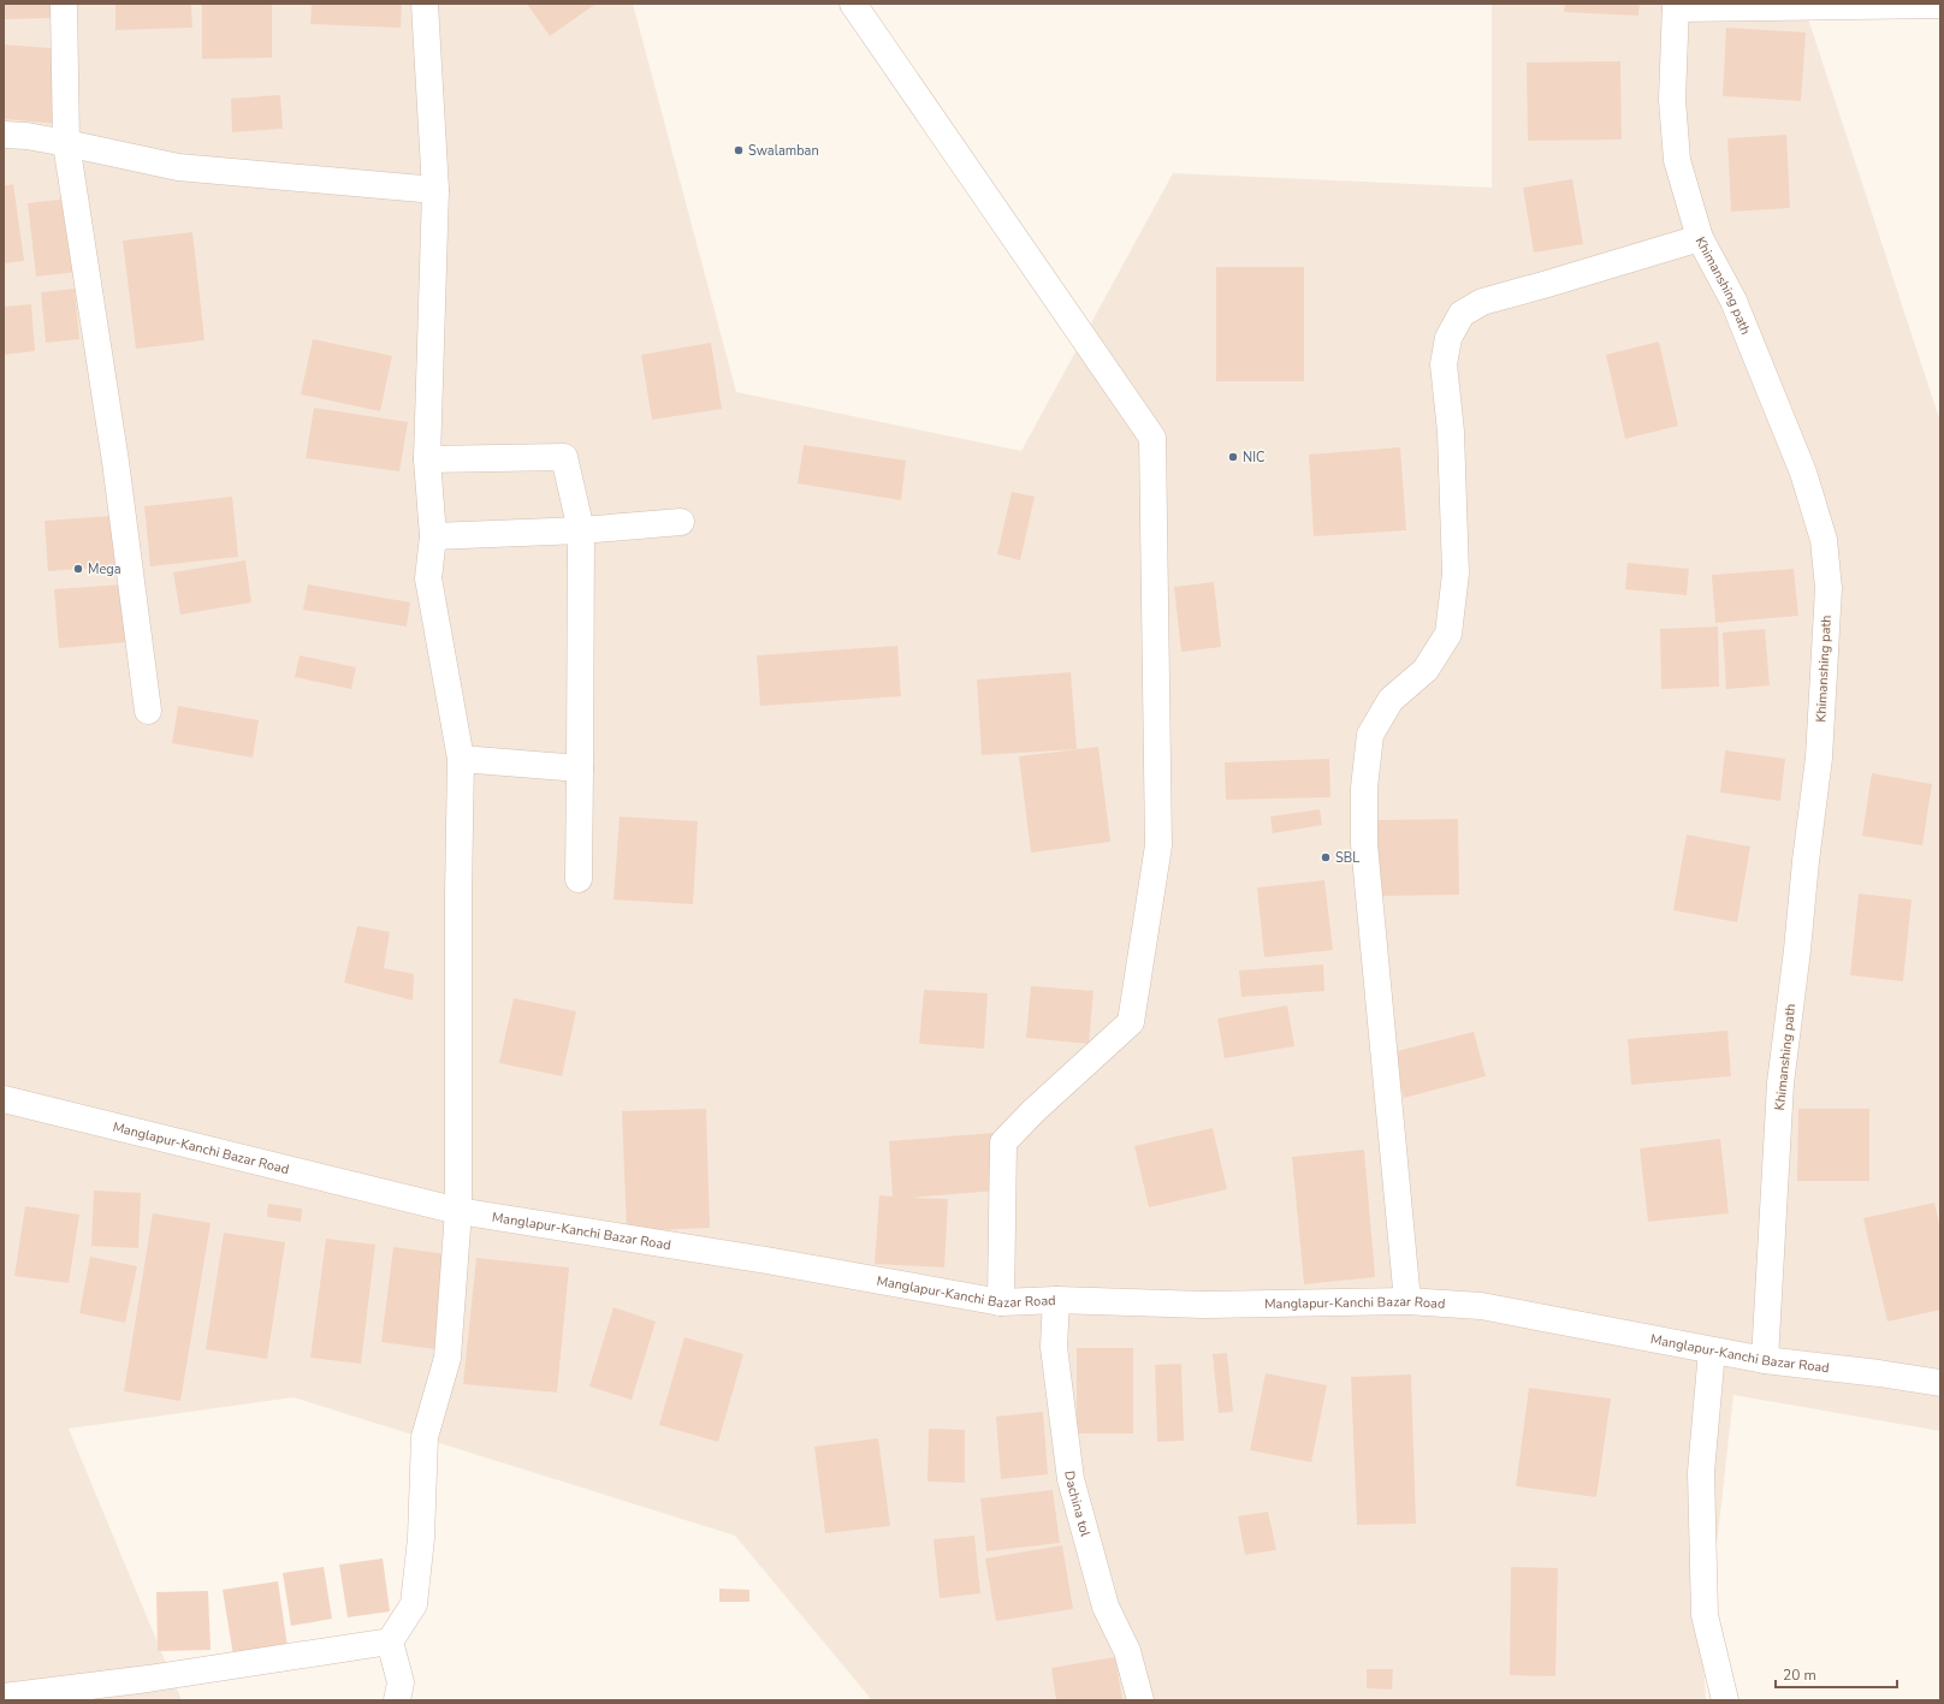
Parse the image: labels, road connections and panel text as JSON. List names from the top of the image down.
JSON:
{
  "streets": {
    "street": ["Khimanshing path", "Manglapur-Kanchi Bazar Road", "Dachina tol"]
  },
  "crossings": [
    ["Khimanshing path", "Manglapur-Kanchi Bazar Road"],
    ["Manglapur-Kanchi Bazar Road", "Dachina tol"]
  ],
  "places": [
    "Swalamban",
    "NIC",
    "Mega",
    "SBL"
  ],
  "scale_bar": "20 m"
}
